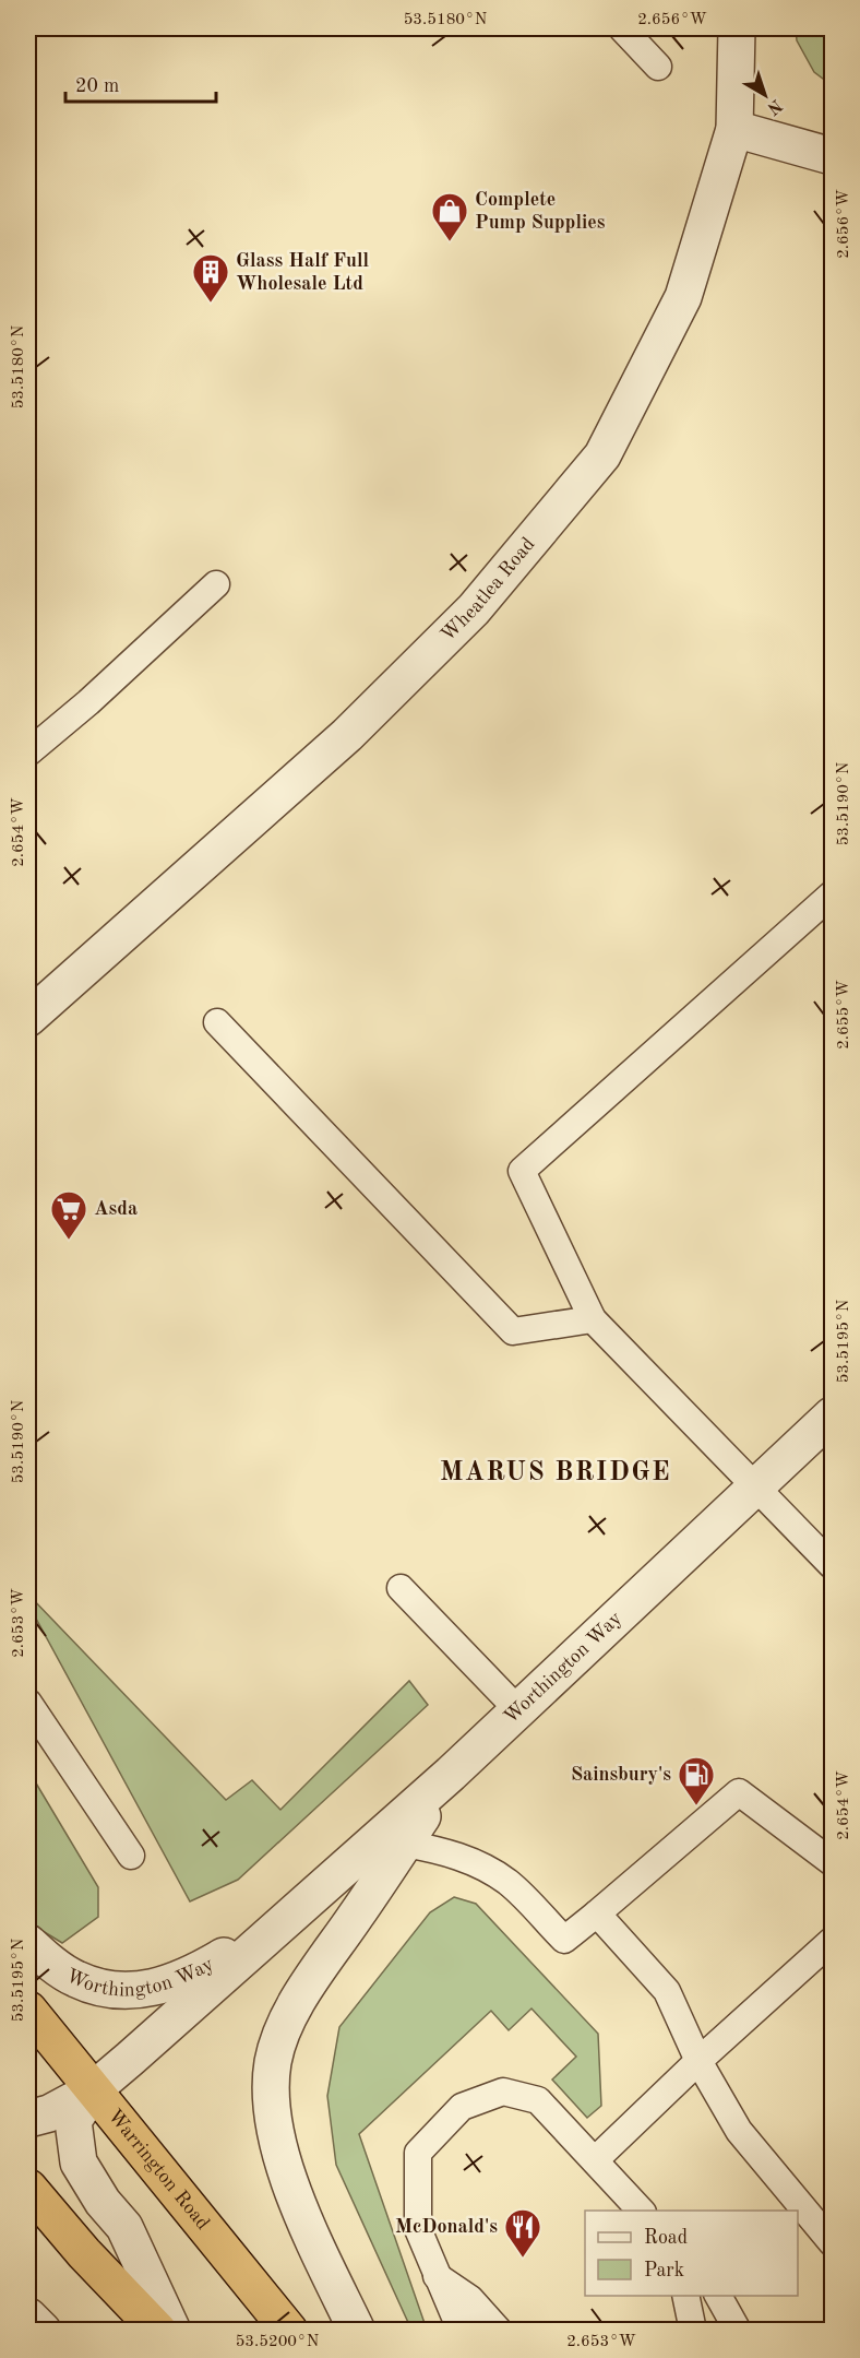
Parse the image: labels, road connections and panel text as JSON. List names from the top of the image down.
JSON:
{
  "streets": {
    "highway": ["Warrington Road"],
    "street": ["Wheatlea Road", "Worthington Way"]
  },
  "crossings": [
    ["Worthington Way", "Warrington Road"]
  ],
  "districts": ["MARUS BRIDGE"],
  "places": {
    "shop": ["Complete Pump Supplies"],
    "building": ["Glass Half Full Wholesale Ltd"],
    "supermarket": ["Asda"],
    "fuel station": ["Sainsbury's"],
    "restaurant": ["McDonald's"]
  },
  "legend": ["Road", "Park"],
  "scale_bar": "20 m",
  "north": "bottom right",
  "coordinates": [
    "53.5180°N",
    "2.656°W",
    "53.5190°N",
    "2.654°W",
    "2.655°W",
    "53.5195°N",
    "2.653°W",
    "53.5200°N"
  ]
}
